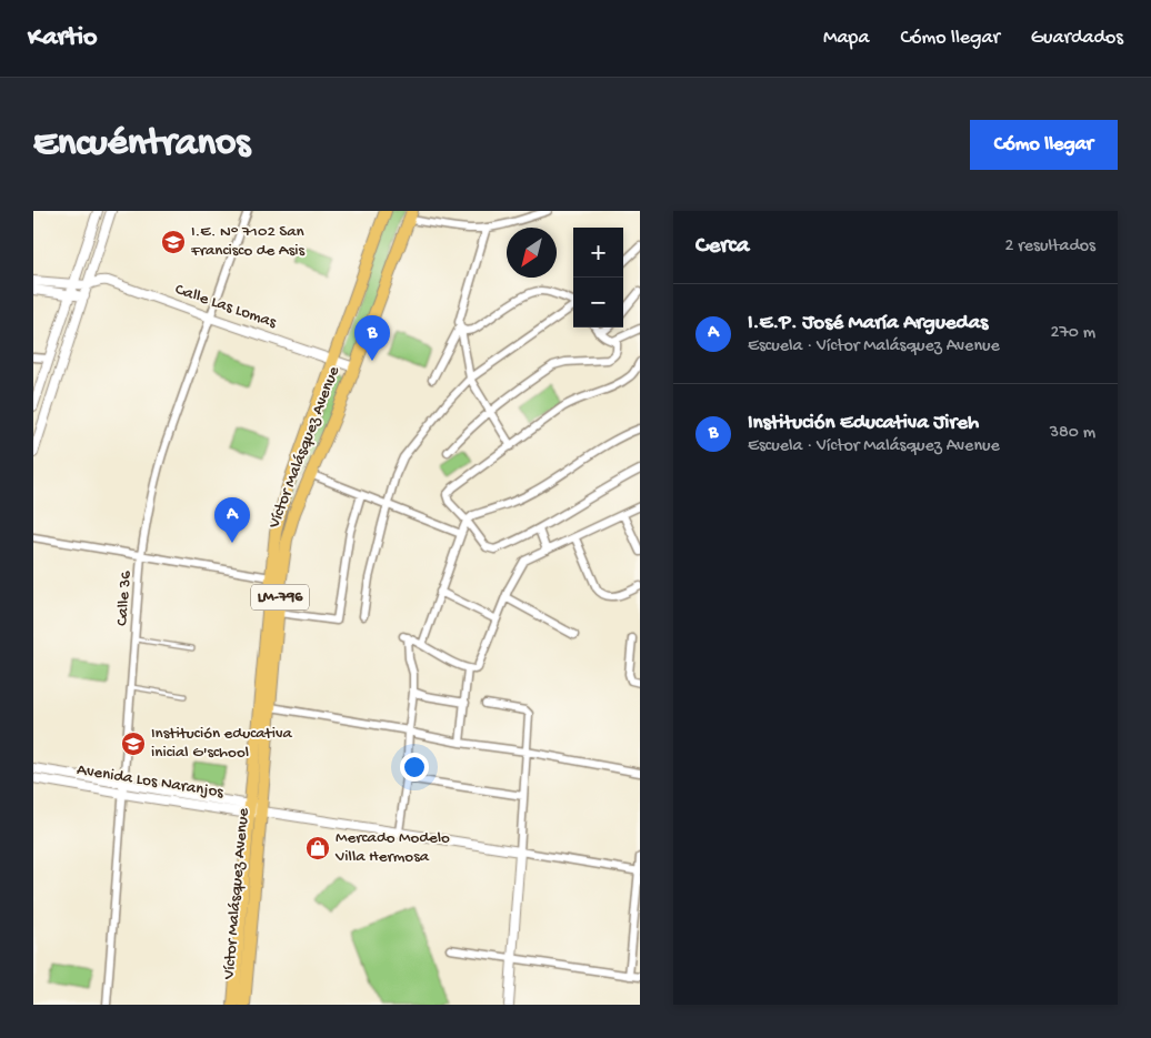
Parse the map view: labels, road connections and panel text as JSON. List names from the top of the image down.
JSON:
{
  "streets": {
    "main road": ["Víctor Malásquez Avenue", "LM-796"],
    "street": ["Calle Las Lomas", "Calle 36", "Avenida Los Naranjos"]
  },
  "crossings": [
    ["Calle Las Lomas", "Víctor Malásquez Avenue"],
    ["Calle Las Lomas", "Calle 36"],
    ["Víctor Malásquez Avenue", "Avenida Los Naranjos"],
    ["Calle 36", "Avenida Los Naranjos"]
  ],
  "places": {
    "school or university": ["I.E. N° 7102 San Francisco de Asis", "Institución educativa inicial G'school"],
    "shop": ["Mercado Modelo Villa Hermosa"]
  },
  "north": "bottom left",
  "page": {
    "header": "Kartio",
    "nav": ["Mapa", "Cómo llegar", "Guardados"],
    "buttons": "Cómo llegar",
    "title": "Encuéntranos",
    "heading": ["Cerca", "2 resultados"],
    "map_buttons": ["+", "−"],
    "list": [
      {
        "mark": "A",
        "name": "I.E.P. José María Arguedas",
        "note": "Escuela · Víctor Malásquez Avenue",
        "value": "270 m"
      },
      {
        "mark": "B",
        "name": "Institución Educativa Jireh",
        "note": "Escuela · Víctor Malásquez Avenue",
        "value": "380 m"
      }
    ],
    "pins": ["B", "A"]
  }
}
